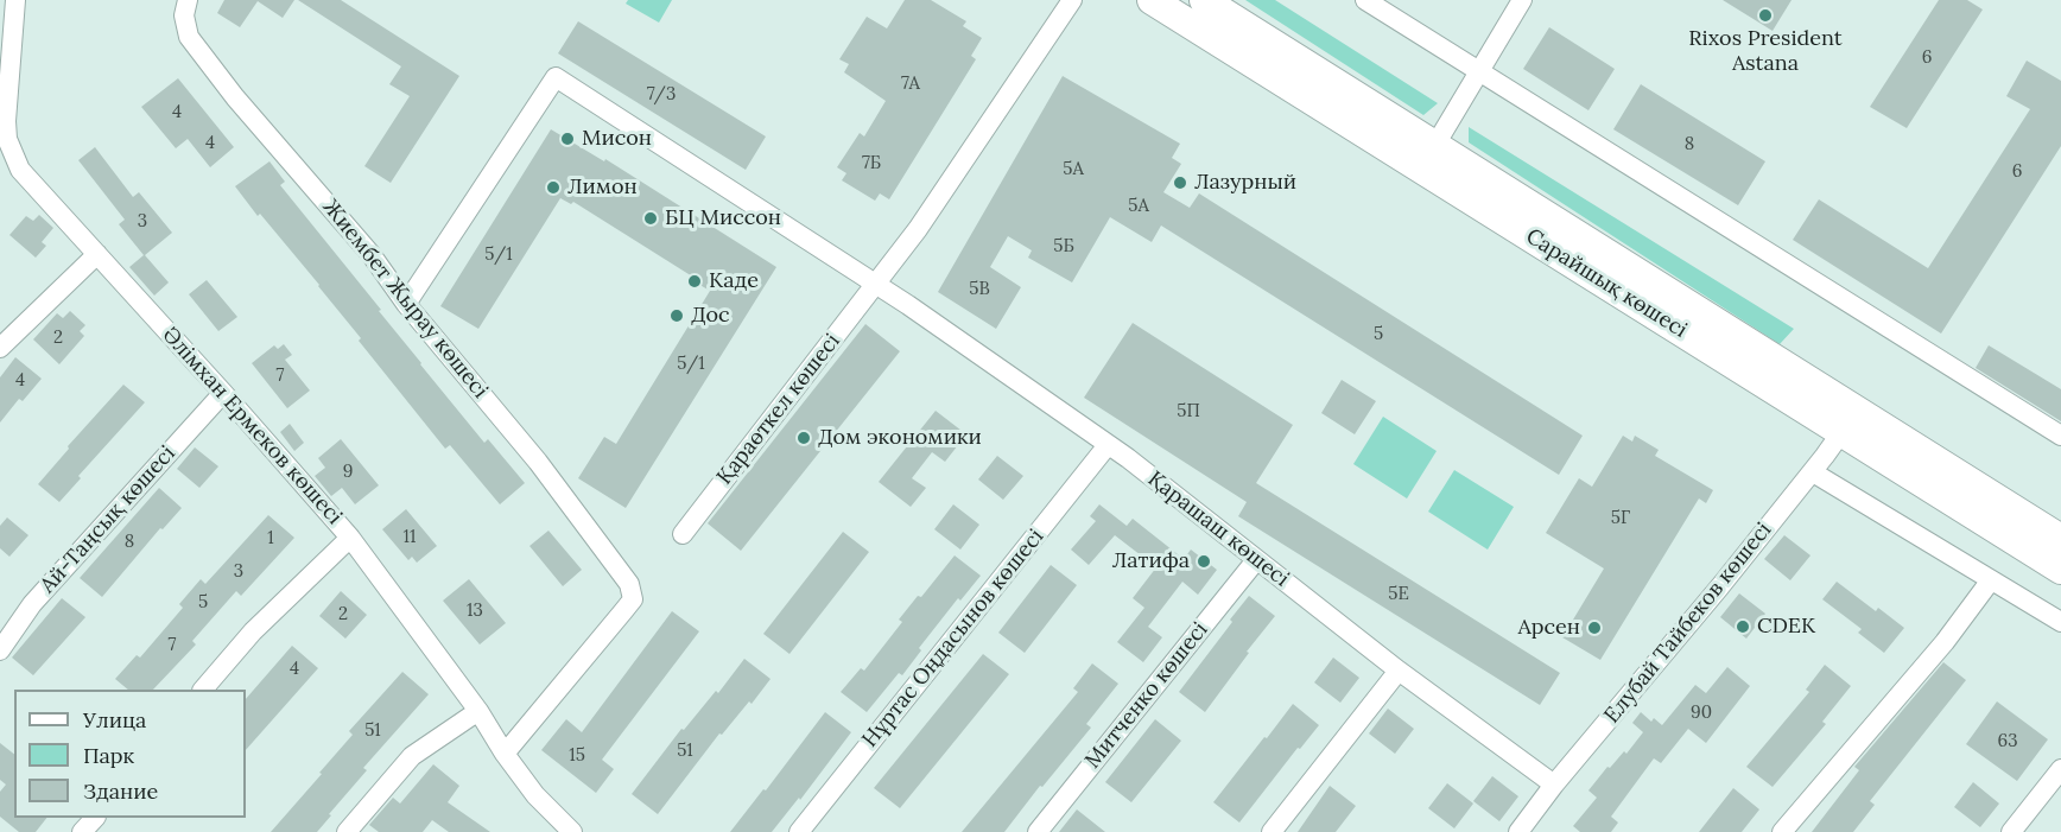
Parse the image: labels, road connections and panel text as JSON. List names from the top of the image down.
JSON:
{
  "streets": {
    "main road": ["Сарайшық көшесі"],
    "street": [
      "Жиембет Жырау көшесі",
      "Қараөткел көшесі",
      "Әлімхан Ермеков көшесі",
      "Ай-Таңсық көшесі",
      "Қарашаш көшесі",
      "Елубай Тайбеков көшесі",
      "Нұртас Оңдасынов көшесі",
      "Митченко көшесі"
    ]
  },
  "crossings": [
    ["Сарайшық көшесі", "Елубай Тайбеков көшесі"],
    ["Жиембет Жырау көшесі", "Әлімхан Ермеков көшесі"],
    ["Жиембет Жырау көшесі", "Қарашаш көшесі"],
    ["Қараөткел көшесі", "Қарашаш көшесі"],
    ["Әлімхан Ермеков көшесі", "Ай-Таңсық көшесі"],
    ["Қарашаш көшесі", "Елубай Тайбеков көшесі"],
    ["Қарашаш көшесі", "Нұртас Оңдасынов көшесі"],
    ["Қарашаш көшесі", "Митченко көшесі"]
  ],
  "places": [
    "Rixos President Astana",
    "Мисон",
    "Лазурный",
    "Лимон",
    "БЦ Миссон",
    "Каде",
    "Дос",
    "Дом экономики",
    "Латифа",
    "CDEK",
    "Арсен"
  ],
  "house_numbers": [
    "6",
    "7А",
    "7/3",
    "4",
    "4",
    "8",
    "7Б",
    "5А",
    "6",
    "5А",
    "3",
    "5Б",
    "5/1",
    "5В",
    "5",
    "2",
    "5/1",
    "7",
    "4",
    "5П",
    "9",
    "5Г",
    "11",
    "1",
    "8",
    "3",
    "5Е",
    "5",
    "13",
    "2",
    "7",
    "4",
    "90",
    "51",
    "63",
    "51",
    "15"
  ],
  "legend": ["Улица", "Парк", "Здание"]
}
